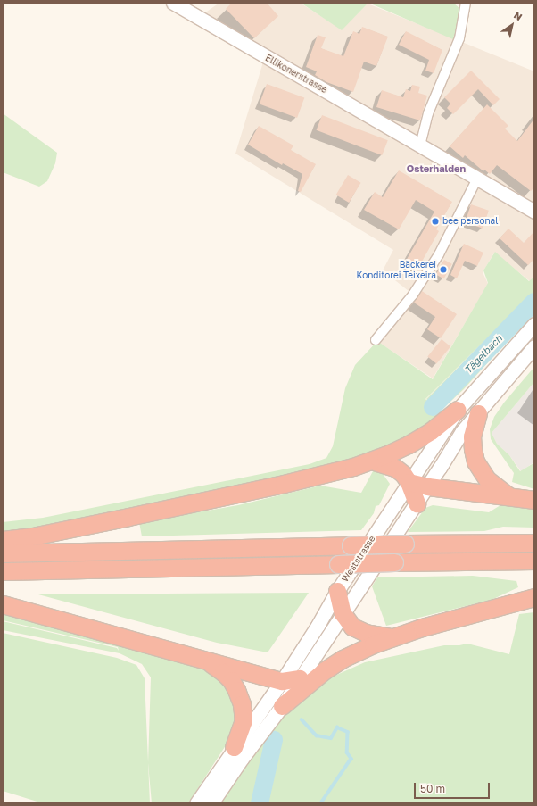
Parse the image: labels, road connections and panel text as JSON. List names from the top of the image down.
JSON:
{
  "streets": {
    "main road": ["Ellikonerstrasse", "Weststrasse"]
  },
  "districts": ["Osterhalden"],
  "water": ["Tägelbach"],
  "places": ["bee personal", "Bäckerei Konditorei Teixeira"],
  "scale_bar": "50 m",
  "north": "top right"
}
